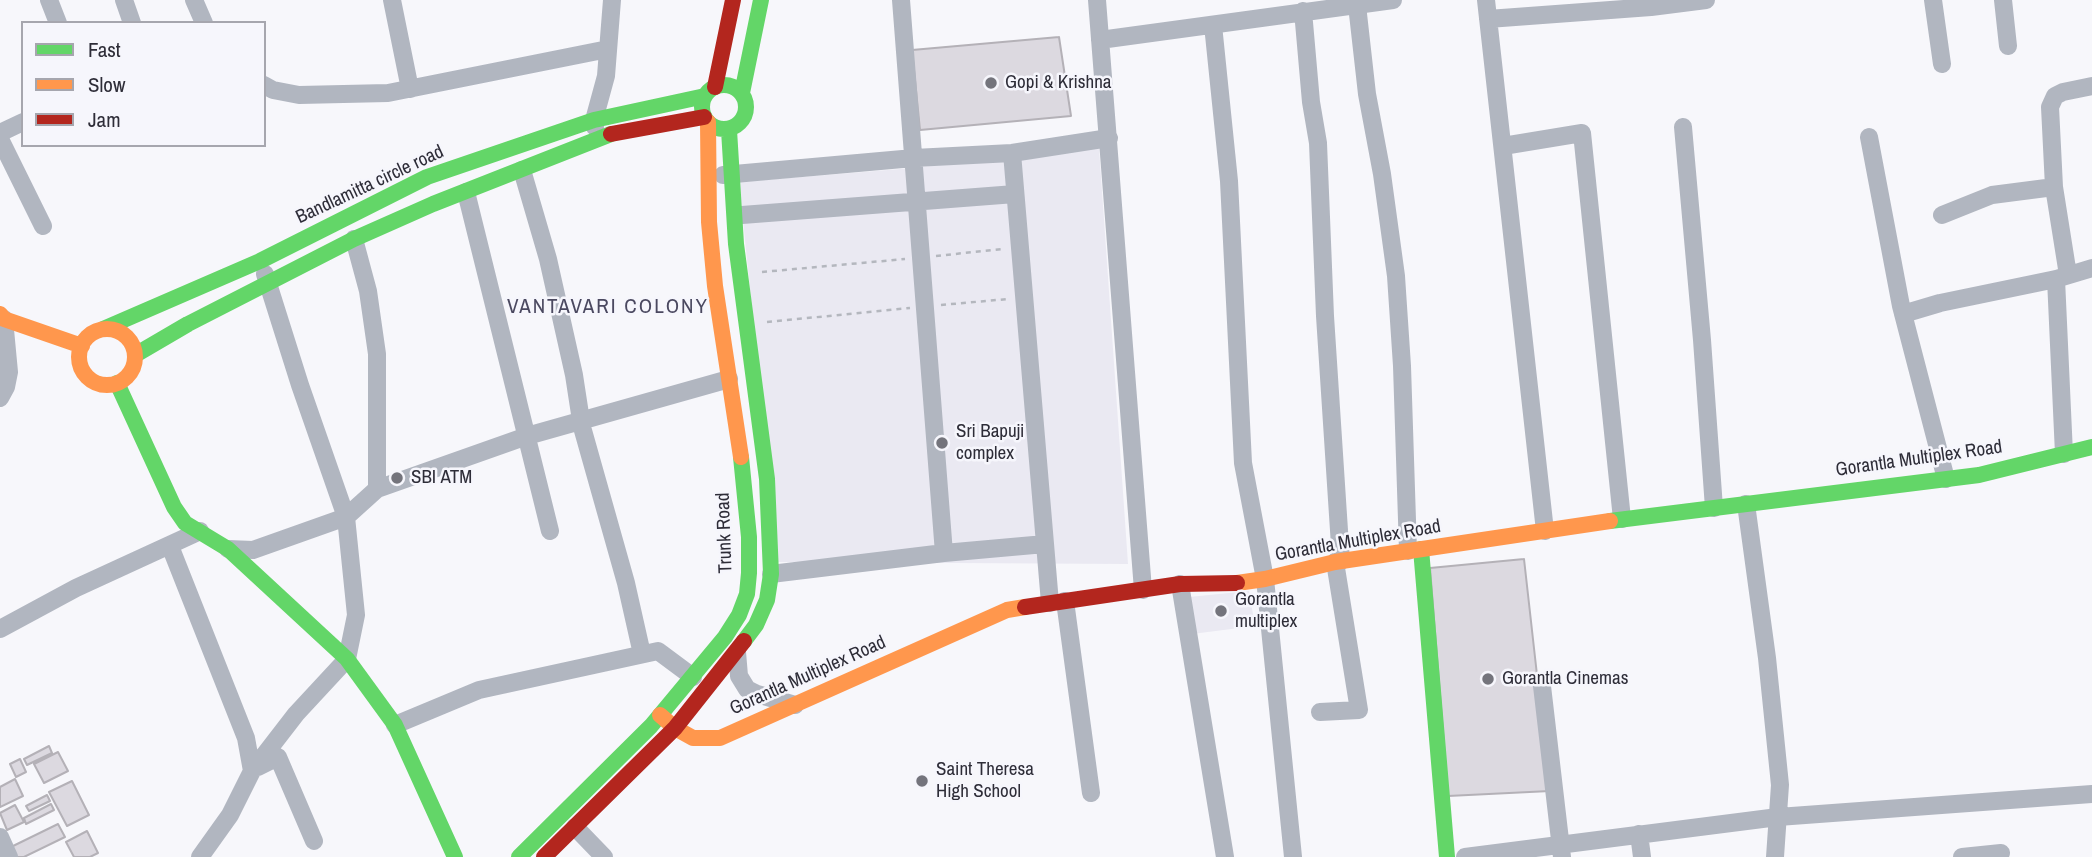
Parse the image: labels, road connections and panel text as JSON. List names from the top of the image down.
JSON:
{
  "streets": {
    "street": ["Bandlamitta circle road", "Gorantla Multiplex Road", "Trunk Road"]
  },
  "crossings": [
    ["Bandlamitta circle road", "Trunk Road"],
    ["Gorantla Multiplex Road", "Trunk Road"]
  ],
  "districts": ["VANTAVARI COLONY"],
  "places": [
    "Gopi & Krishna",
    "Sri Bapuji complex",
    "SBI ATM",
    "Gorantla multiplex",
    "Gorantla Cinemas",
    "Saint Theresa High School"
  ],
  "legend": ["Fast", "Slow", "Jam"]
}
